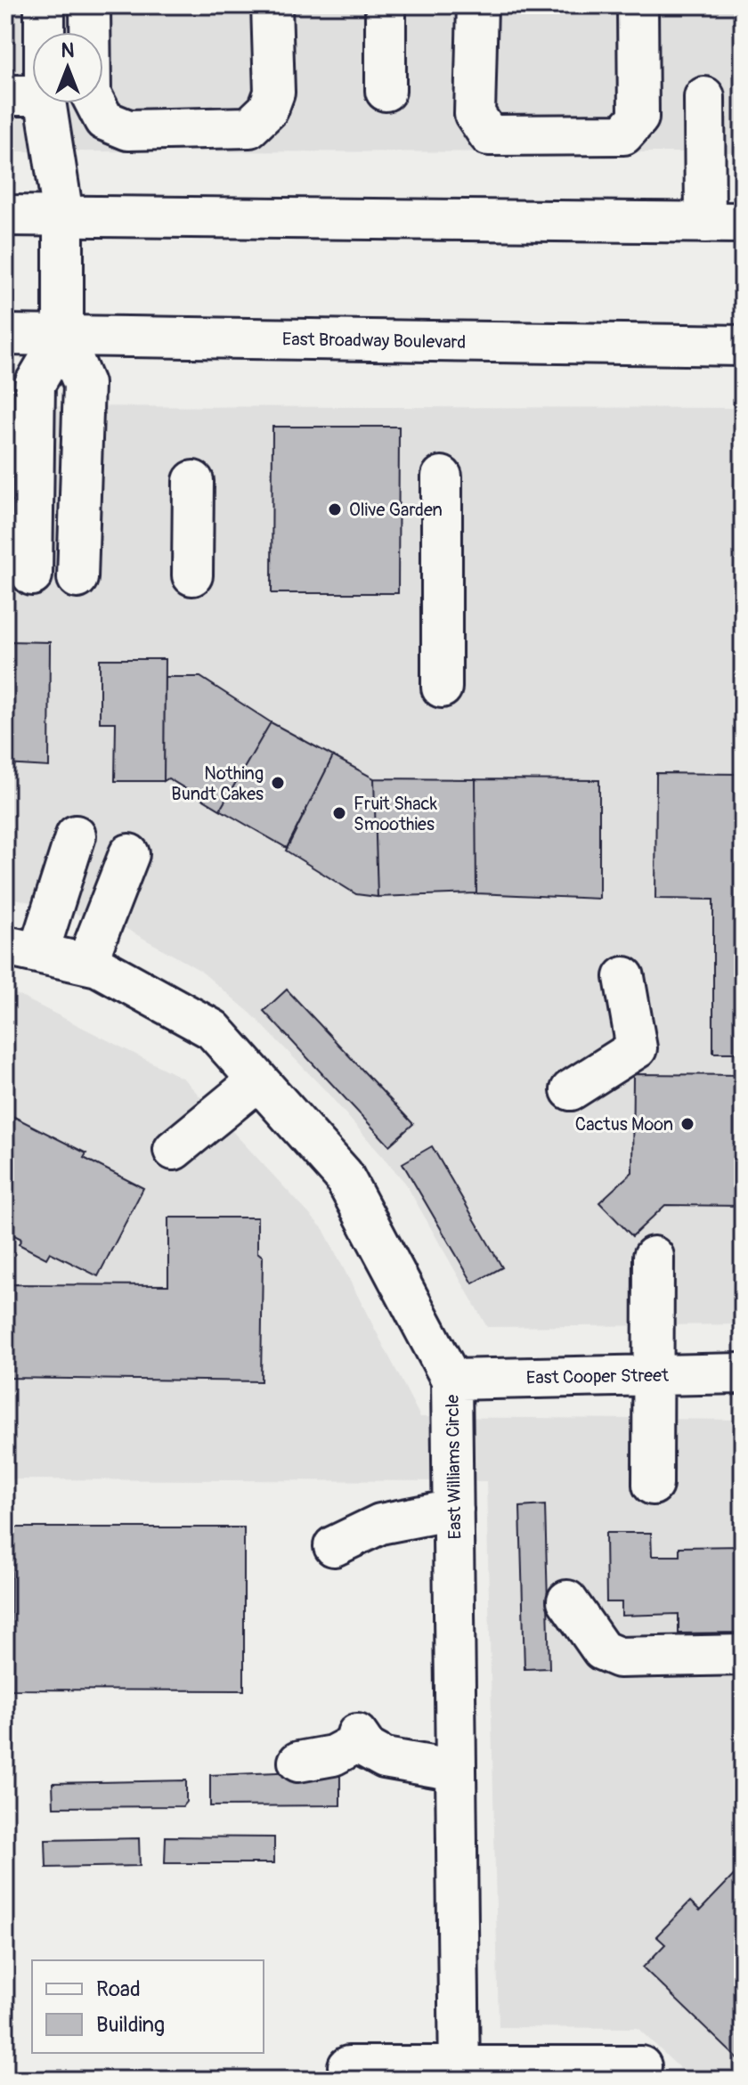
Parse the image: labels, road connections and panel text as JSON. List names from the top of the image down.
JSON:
{
  "streets": {
    "street": ["East Broadway Boulevard", "East Cooper Street", "East Williams Circle"]
  },
  "crossings": [
    ["East Cooper Street", "East Williams Circle"]
  ],
  "places": [
    "Olive Garden",
    "Nothing Bundt Cakes",
    "Fruit Shack Smoothies",
    "Cactus Moon"
  ],
  "legend": ["Road", "Building"],
  "north": "top"
}
